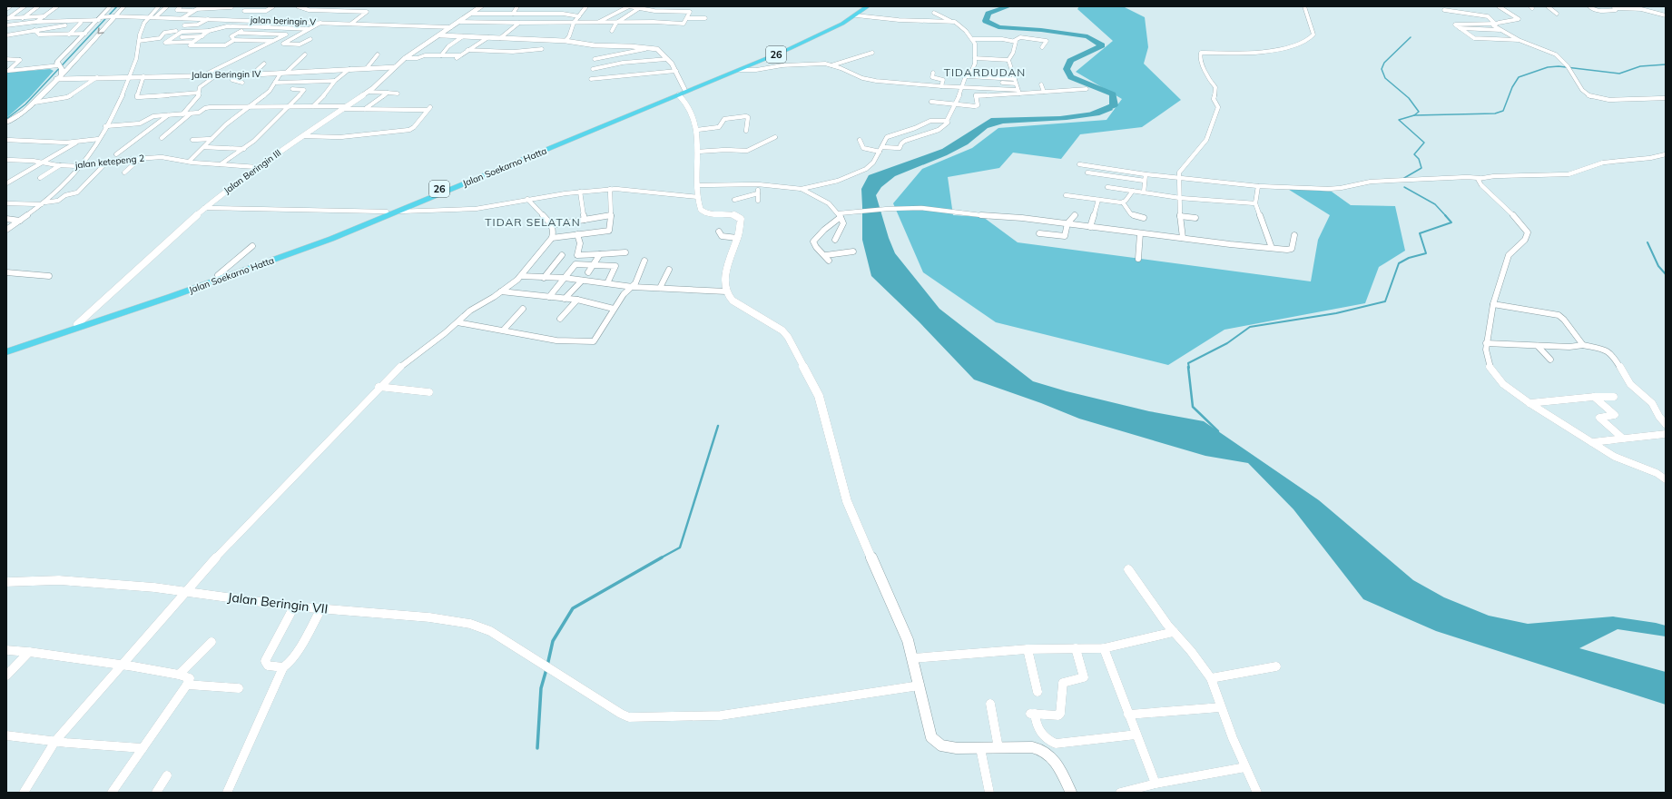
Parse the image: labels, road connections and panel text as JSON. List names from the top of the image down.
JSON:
{
  "streets": {
    "highway": ["26", "Jalan Soekarno Hatta"],
    "street": [
      "jalan beringin V",
      "Jalan Beringin IV",
      "jalan ketepeng 2",
      "Jalan Beringin III",
      "Jalan Beringin VII"
    ]
  },
  "crossings": [
    ["jalan beringin V", "Jalan Beringin III"],
    ["Jalan Beringin IV", "Jalan Beringin III"],
    ["jalan ketepeng 2", "Jalan Beringin III"],
    ["Jalan Soekarno Hatta", "Jalan Beringin III"]
  ],
  "districts": ["TIDARDUDAN", "TIDAR SELATAN"]
}
